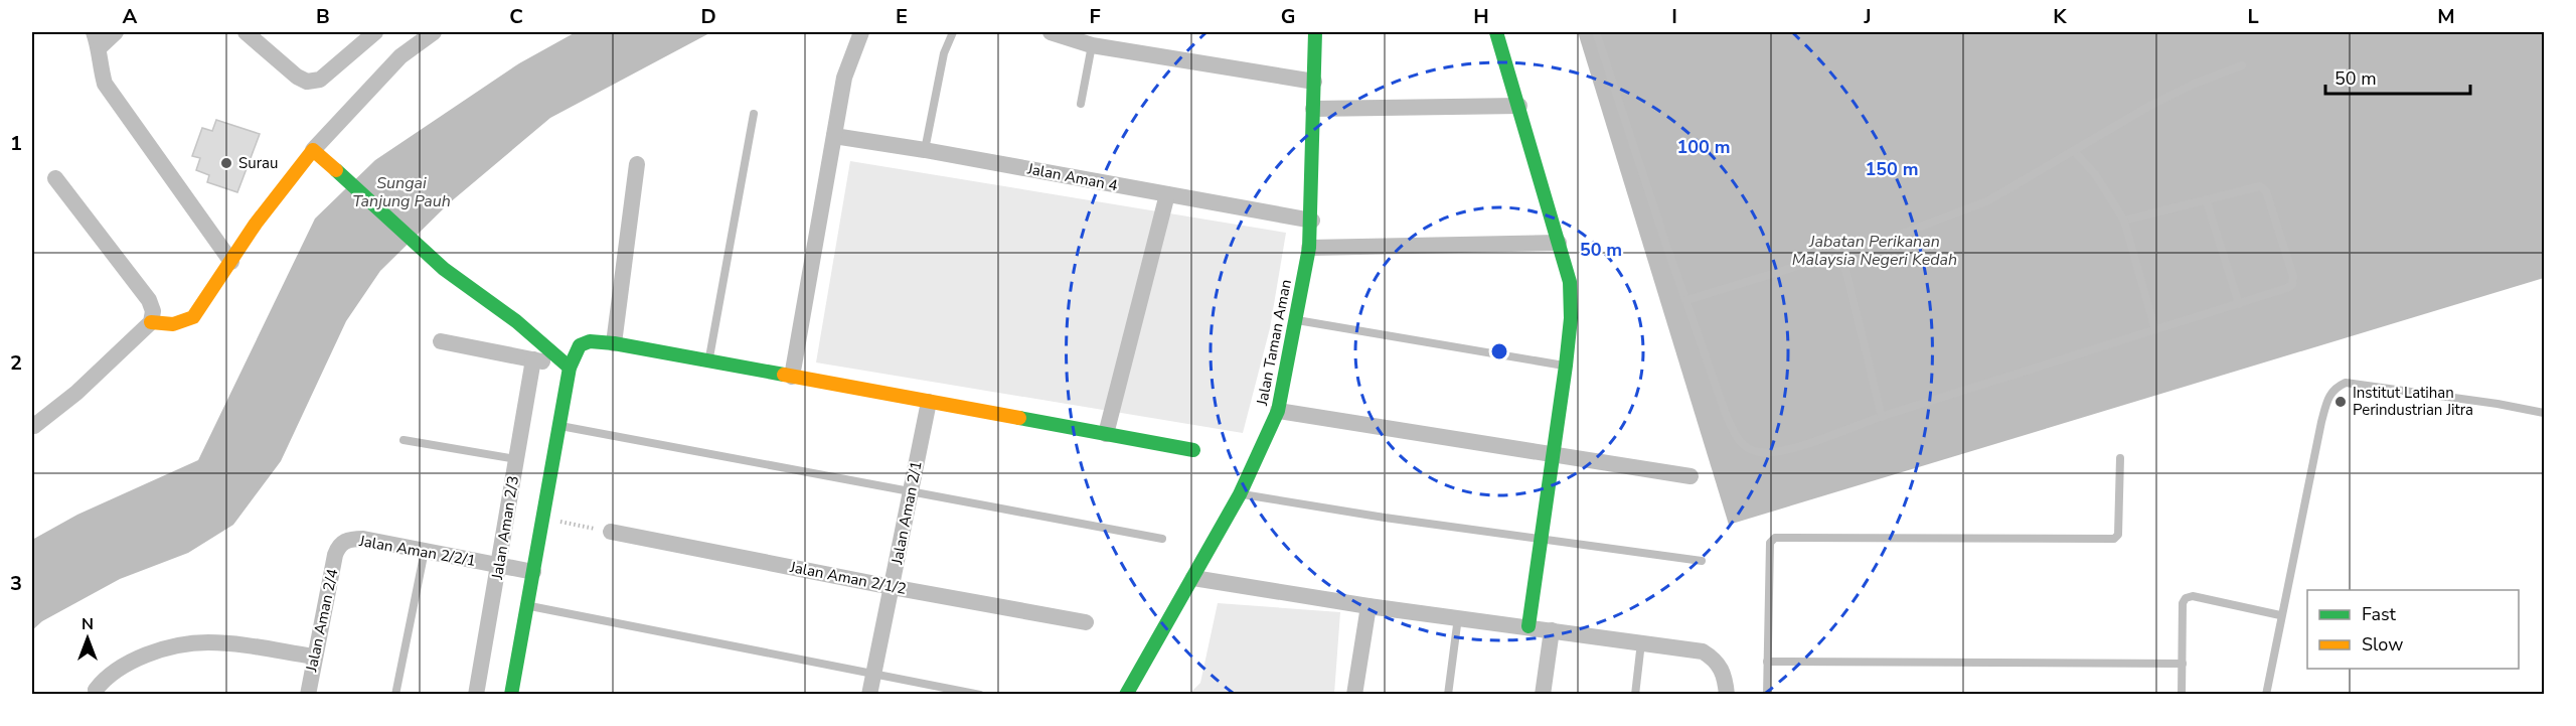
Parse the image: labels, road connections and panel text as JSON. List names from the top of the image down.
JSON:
{
  "streets": {
    "street": [
      "Jalan Aman 4",
      "Jalan Taman Aman",
      "Jalan Aman 2/1",
      "Jalan Aman 2/3",
      "Jalan Aman 2/2/1",
      "Jalan Aman 2/1/2",
      "Jalan Aman 2/4"
    ]
  },
  "crossings": [
    ["Jalan Aman 4", "Jalan Taman Aman"],
    ["Jalan Aman 2/1", "Jalan Aman 2/1/2"],
    ["Jalan Aman 2/3", "Jalan Aman 2/2/1"],
    ["Jalan Aman 2/2/1", "Jalan Aman 2/4"]
  ],
  "water": ["Sungai Tanjung Pauh", "Jabatan Perikanan Malaysia Negeri Kedah"],
  "places": ["Surau", "Institut Latihan Perindustrian Jitra"],
  "legend": ["Fast", "Slow"],
  "scale_bar": "50 m",
  "north": "top",
  "grid": {
    "columns": [
      "A",
      "B",
      "C",
      "D",
      "E",
      "F",
      "G",
      "H",
      "I",
      "J",
      "K",
      "L",
      "M"
    ],
    "rows": ["1", "2", "3"]
  },
  "rings": ["100 m", "150 m", "50 m"]
}
